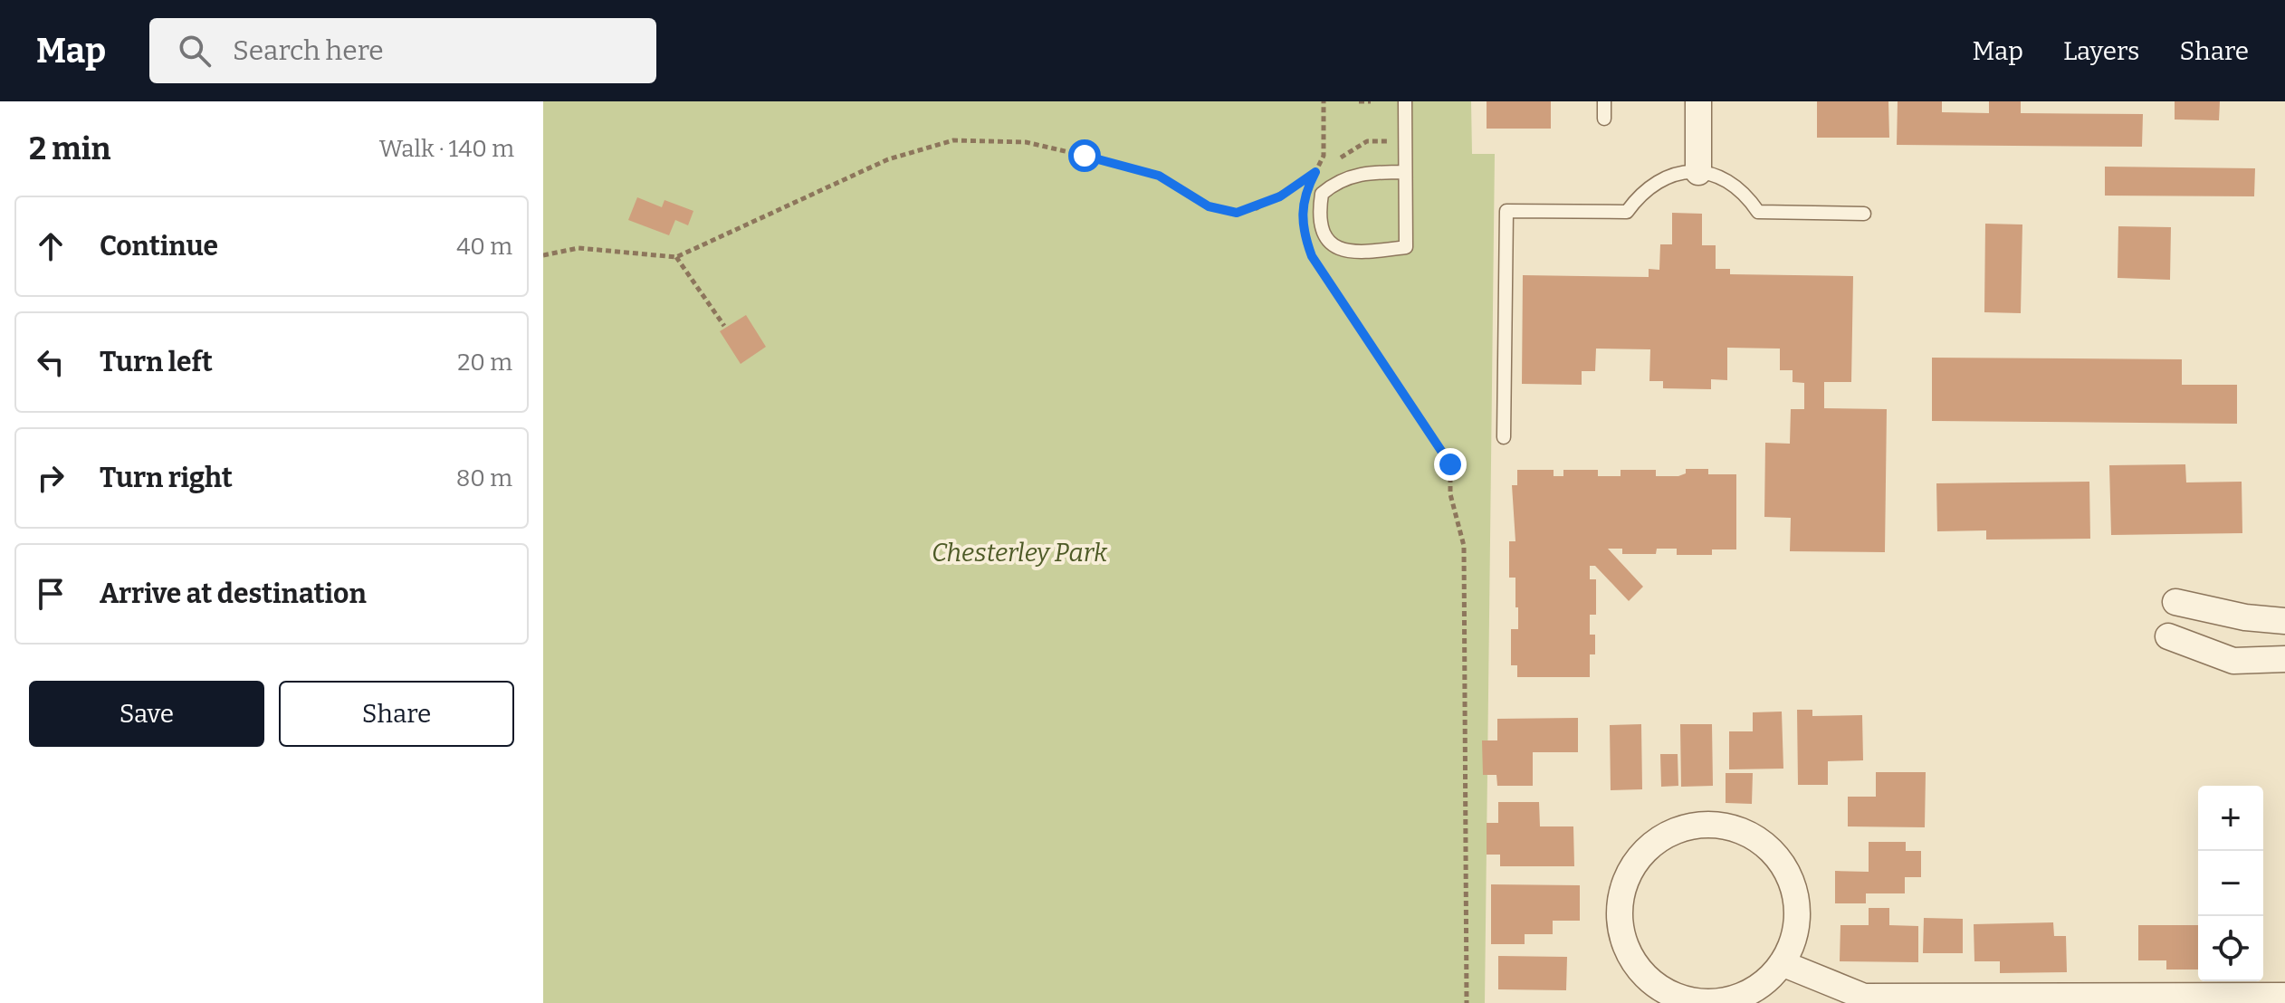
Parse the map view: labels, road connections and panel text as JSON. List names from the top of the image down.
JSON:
{
  "parks": ["Chesterley Park"],
  "page": {
    "header": "Map",
    "search": "Search here",
    "nav": ["Map", "Layers", "Share"],
    "heading": ["2 min", "Walk · 140 m"],
    "list": [
      ["Continue", "40 m"],
      ["Turn left", "20 m"],
      ["Turn right", "80 m"],
      "Arrive at destination"
    ],
    "buttons": ["Save", "Share"],
    "map_buttons": ["+", "−"]
  }
}
